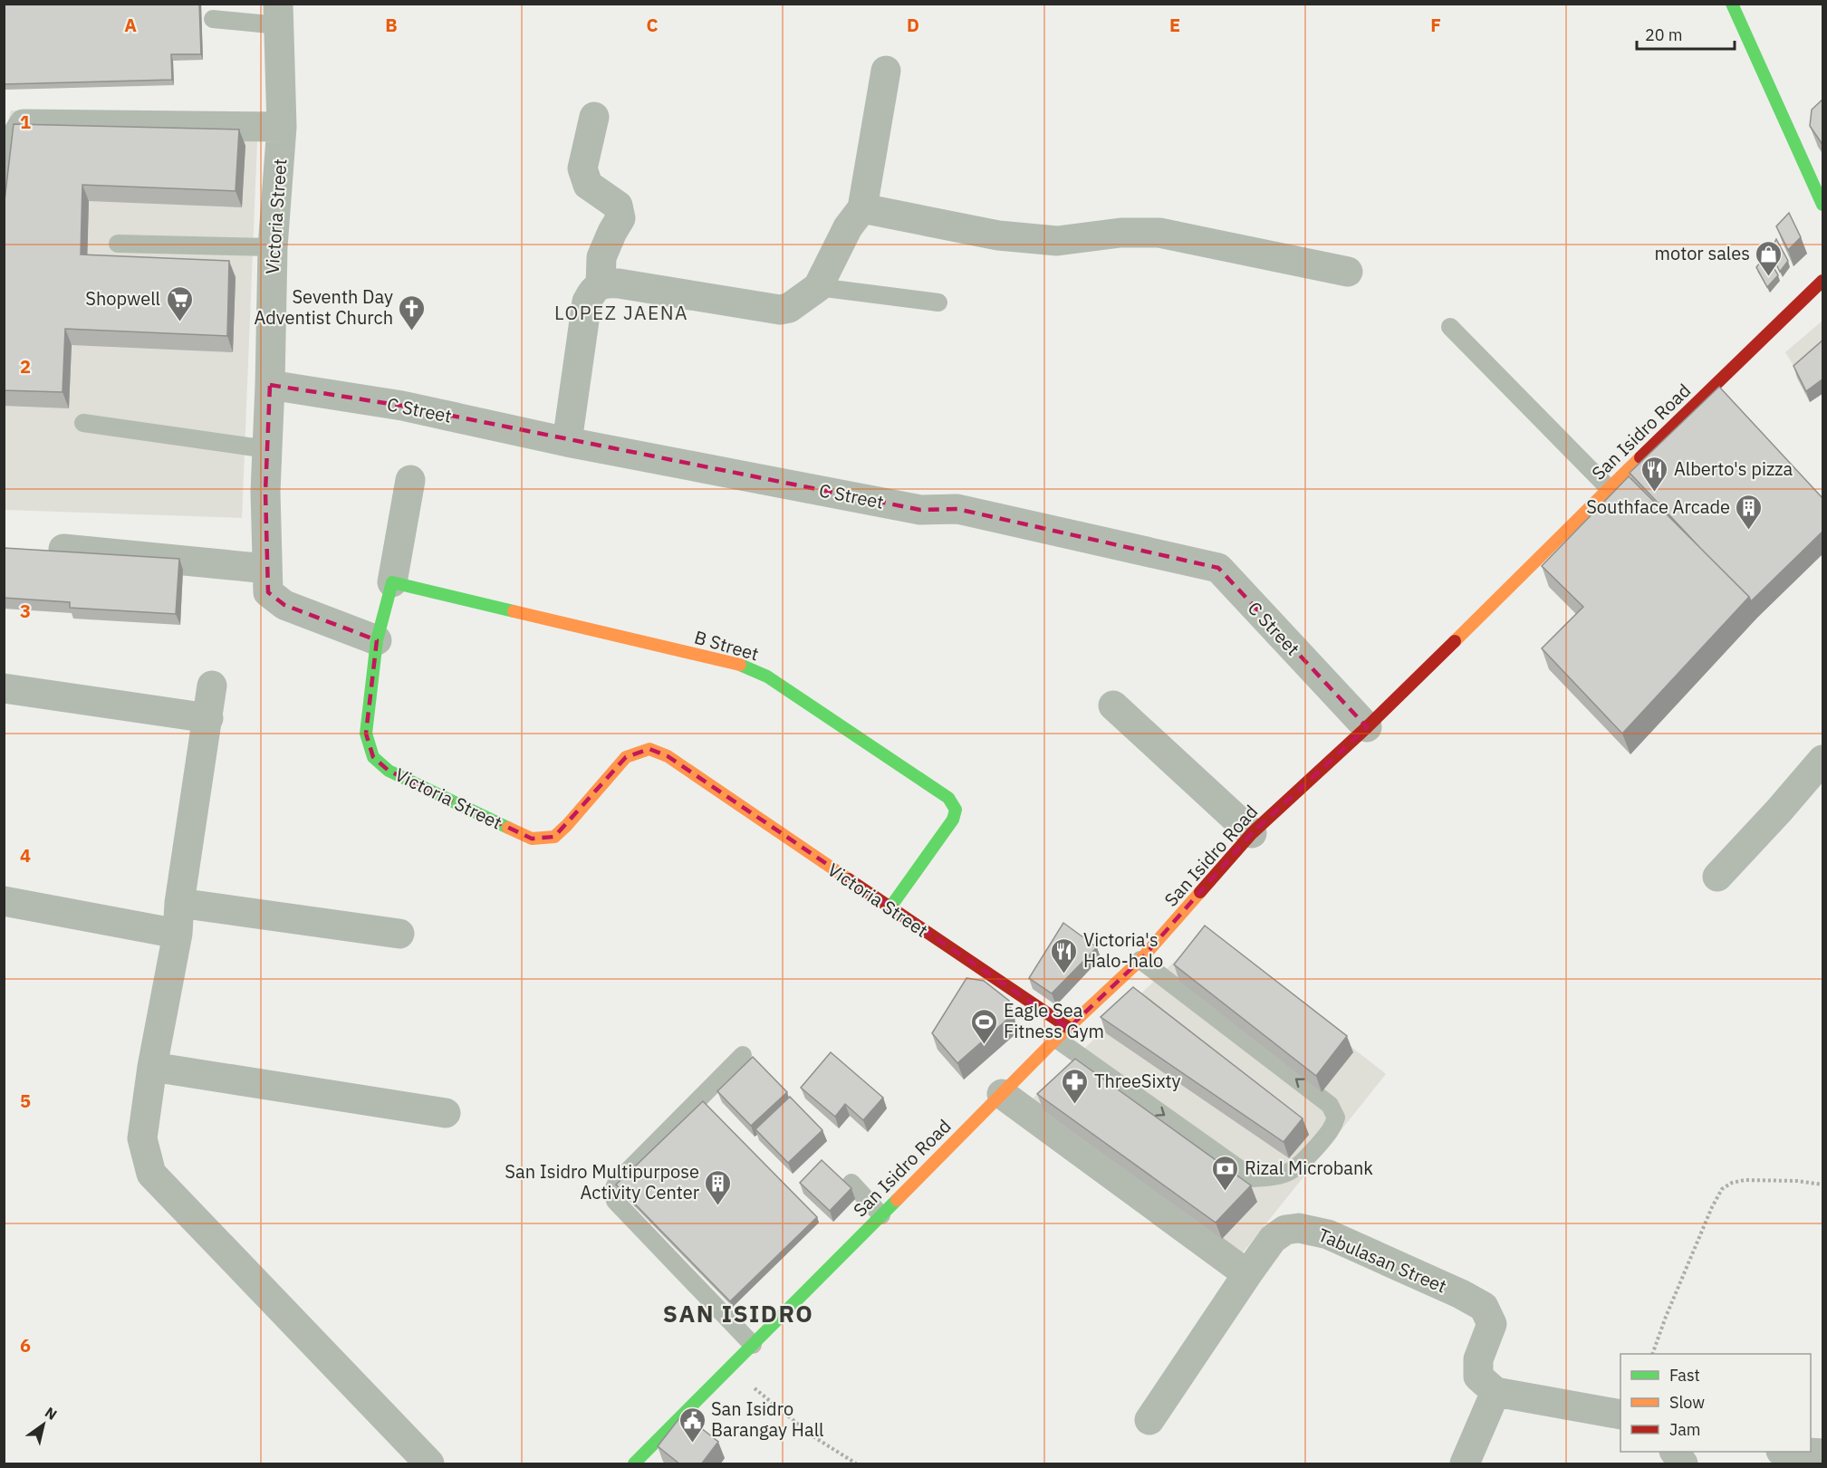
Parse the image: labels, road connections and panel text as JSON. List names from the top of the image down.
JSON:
{
  "streets": {
    "street": [
      "Victoria Street",
      "C Street",
      "San Isidro Road",
      "B Street",
      "Tabulasan Street"
    ]
  },
  "crossings": [
    ["Victoria Street", "C Street"],
    ["Victoria Street", "San Isidro Road"],
    ["Victoria Street", "B Street"],
    ["C Street", "San Isidro Road"]
  ],
  "districts": ["LOPEZ JAENA", "SAN ISIDRO"],
  "places": {
    "shop": ["motor sales"],
    "supermarket": ["Shopwell"],
    "church": ["Seventh Day Adventist Church"],
    "restaurant": ["Alberto's pizza", "Victoria's Halo-halo"],
    "building": ["Southface Arcade", "San Isidro Multipurpose Activity Center"],
    "sports": ["Eagle Sea Fitness Gym"],
    "pharmacy": ["ThreeSixty"],
    "bank": ["Rizal Microbank"],
    "public building": ["San Isidro Barangay Hall"]
  },
  "legend": ["Fast", "Slow", "Jam"],
  "scale_bar": "20 m",
  "north": "top right",
  "grid": {
    "columns": [
      "A",
      "B",
      "C",
      "D",
      "E",
      "F"
    ],
    "rows": [
      "1",
      "2",
      "3",
      "4",
      "5",
      "6"
    ]
  }
}
